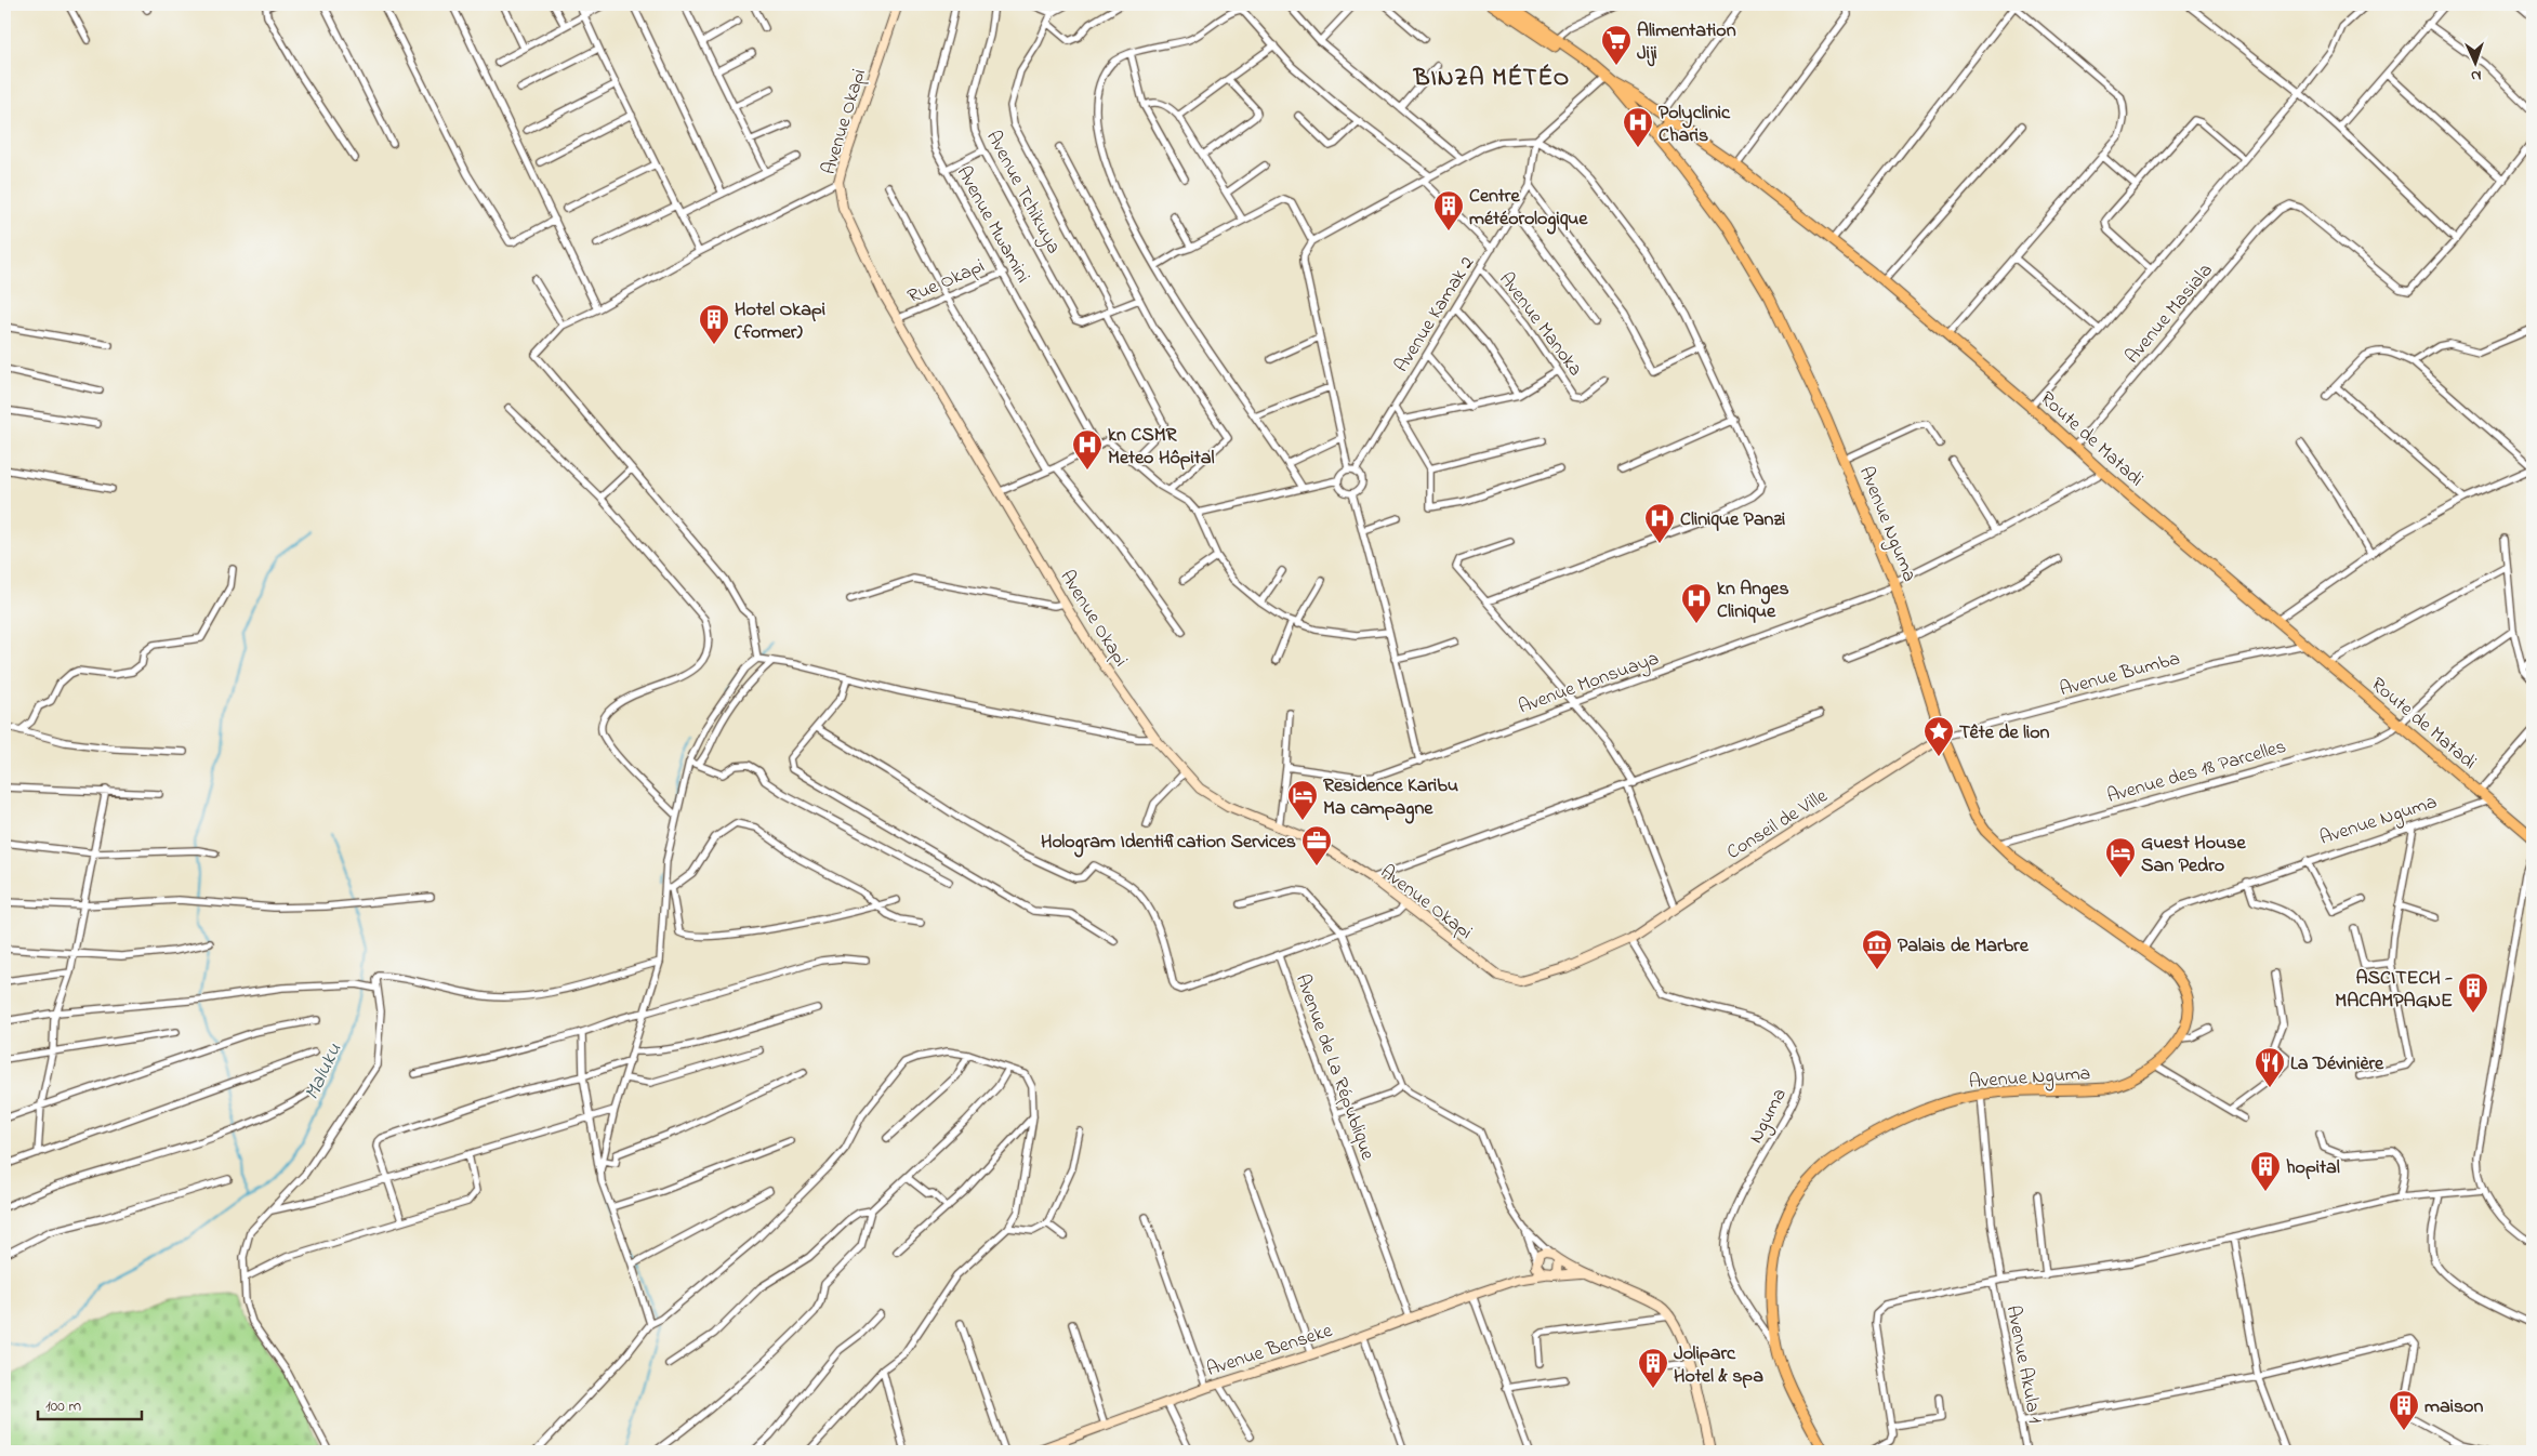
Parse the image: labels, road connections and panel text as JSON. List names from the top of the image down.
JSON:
{
  "streets": {
    "main road": ["Route de Matadi", "Avenue Nguma"],
    "street": [
      "Avenue Okapi",
      "Avenue Tchikuya",
      "Avenue Mwamini",
      "Rue Okapi",
      "Avenue Masiala",
      "Avenue Kamak 2",
      "Avenue Manoka",
      "Avenue Bumba",
      "Avenue Monsuaya",
      "Avenue des 18 Parcelles",
      "Conseil de Ville",
      "Avenue de La République",
      "Nguma",
      "Avenue Benseke",
      "Avenue Akula 1"
    ]
  },
  "crossings": [
    ["Avenue Okapi", "Rue Okapi"],
    ["Avenue Okapi", "Conseil de Ville"],
    ["Avenue Okapi", "Avenue de La République"],
    ["Avenue Okapi", "Nguma"],
    ["Avenue Mwamini", "Rue Okapi"],
    ["Avenue Masiala", "Route de Matadi"],
    ["Avenue Kamak 2", "Avenue Manoka"],
    ["Route de Matadi", "Avenue Nguma"],
    ["Route de Matadi", "Avenue Bumba"],
    ["Route de Matadi", "Avenue Monsuaya"],
    ["Route de Matadi", "Avenue des 18 Parcelles"],
    ["Avenue Nguma", "Avenue Bumba"],
    ["Avenue Nguma", "Avenue Monsuaya"],
    ["Avenue Nguma", "Avenue des 18 Parcelles"],
    ["Avenue Nguma", "Conseil de Ville"],
    ["Avenue Nguma", "Nguma"],
    ["Avenue Bumba", "Conseil de Ville"],
    ["Conseil de Ville", "Nguma"],
    ["Avenue de La République", "Avenue Benseke"]
  ],
  "districts": ["BINZA MÉTÉO"],
  "water": ["Maluku"],
  "places": {
    "supermarket": ["Alimentation Jiji"],
    "hospital": [
      "Polyclinic Charis",
      "kn CSMR Meteo Hôpital",
      "Clinique Panzi",
      "kn Anges Clinique"
    ],
    "building": [
      "Centre météorologique",
      "Hotel Okapi (former)",
      "ASCITECH - MACAMPAGNE",
      "hopital",
      "Joliparc Hotel & spa",
      "maison"
    ],
    "place": ["Tête de lion"],
    "hotel": ["Residence Karibu Ma campagne", "Guest House San Pedro"],
    "office": ["Hologram Identification Services"],
    "museum": ["Palais de Marbre"],
    "restaurant": ["La Dévinière"]
  },
  "scale_bar": "100 m",
  "north": "bottom"
}
